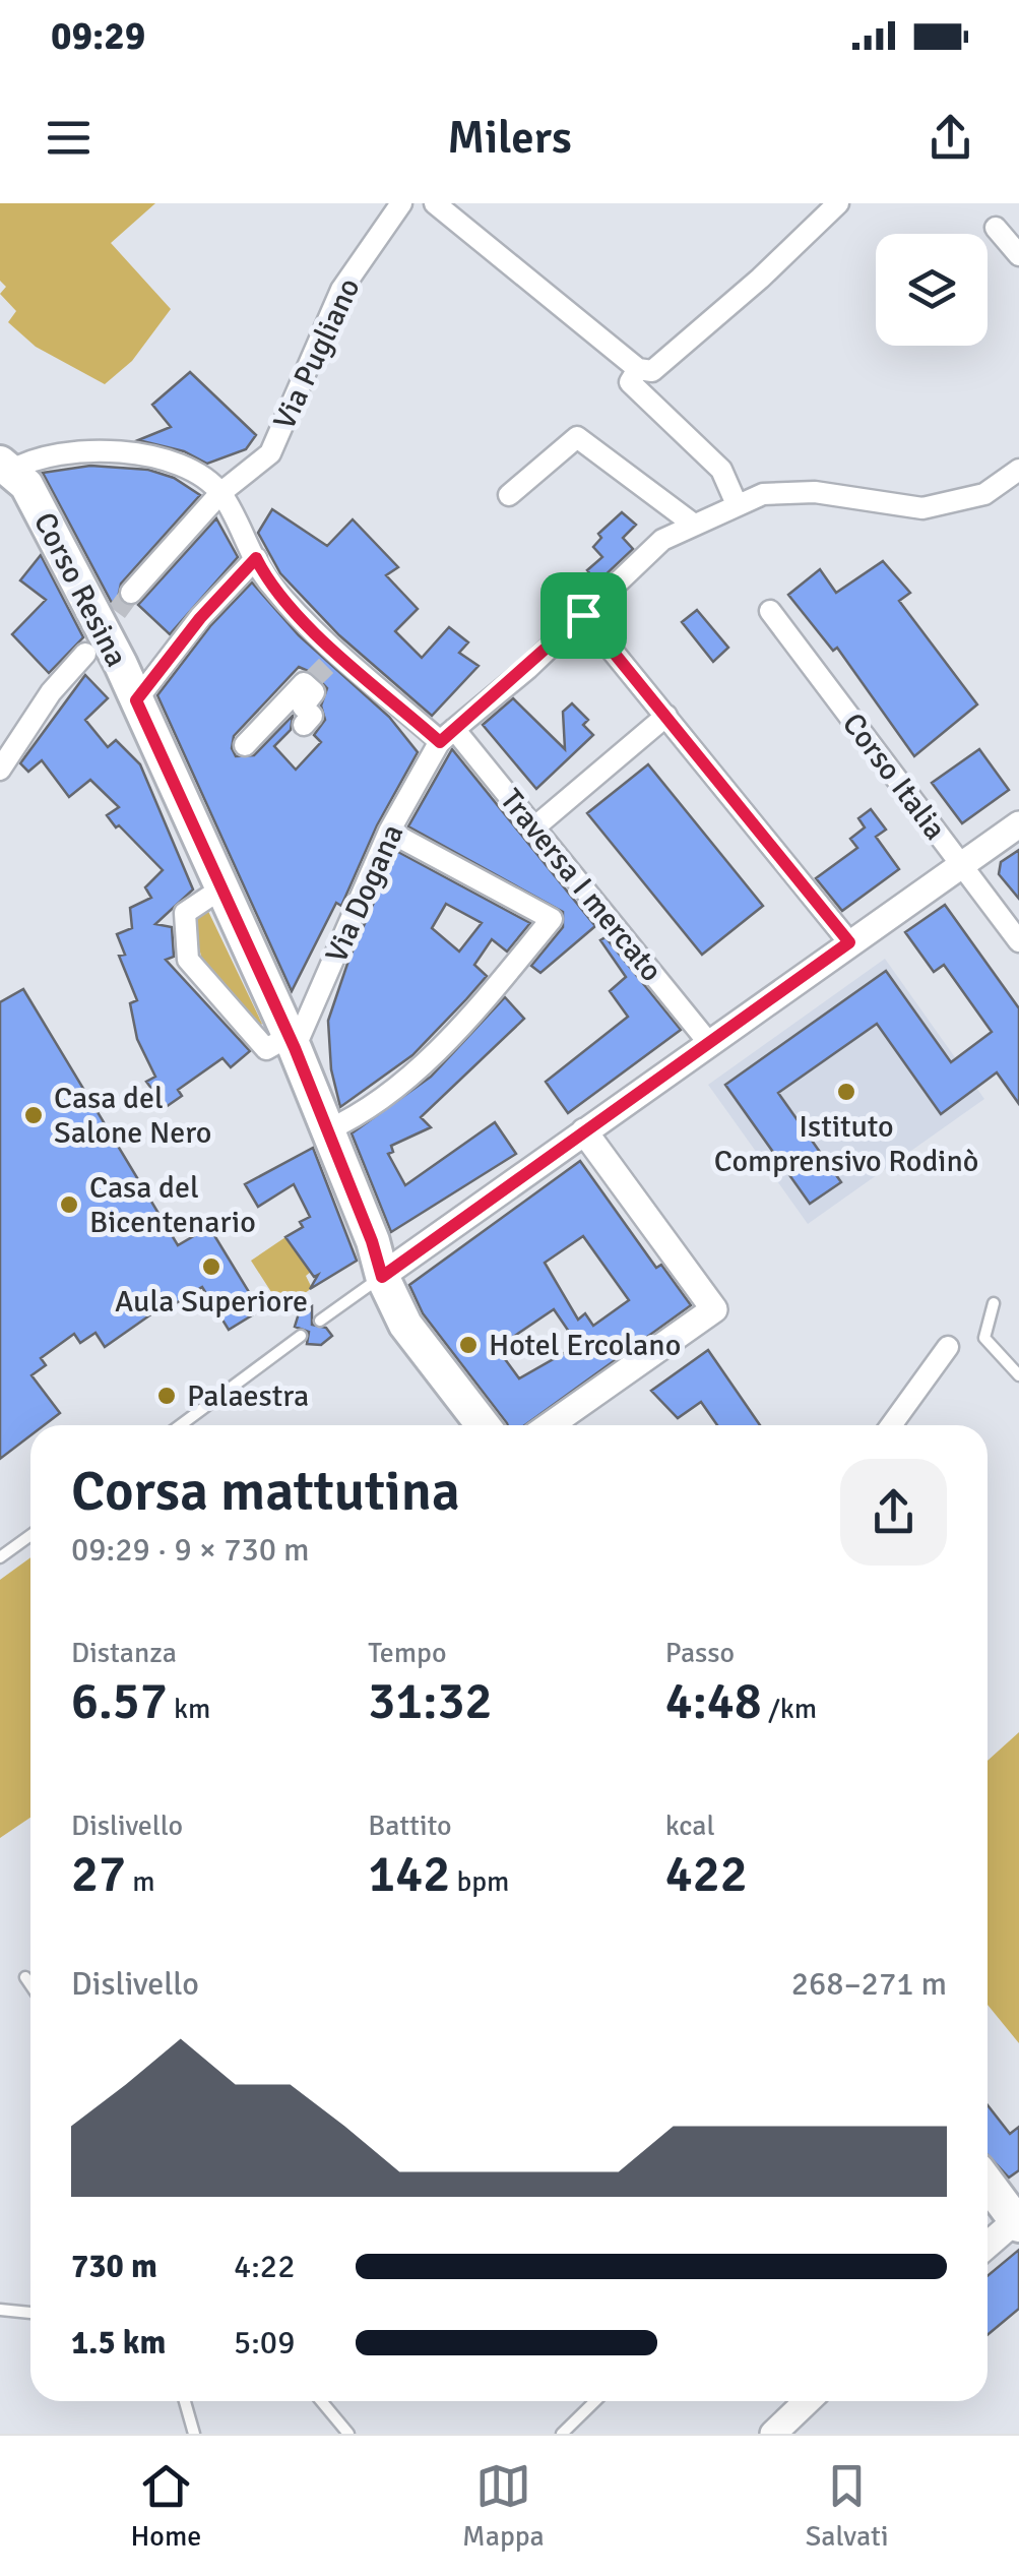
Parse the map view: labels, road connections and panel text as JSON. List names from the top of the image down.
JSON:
{
  "streets": {
    "main road": ["Corso Resina"],
    "street": [
      "Via Pugliano",
      "Corso Italia",
      "Traversa I mercato",
      "Via Dogana"
    ]
  },
  "crossings": [
    ["Via Pugliano", "Traversa I mercato"],
    ["Corso Resina", "Via Dogana"],
    ["Traversa I mercato", "Via Dogana"]
  ],
  "places": [
    "Istituto Comprensivo Rodinò",
    "Casa del Salone Nero",
    "Casa del Bicentenario",
    "Aula Superiore",
    "Hotel Ercolano",
    "Palaestra"
  ],
  "page": {
    "status": "09:29",
    "header": "Milers",
    "heading": ["Corsa mattutina", "09:29 · 9 × 730 m"],
    "stats": [
      ["Distanza", "6.57 km"],
      ["Tempo", "31:32"],
      ["Passo", "4:48 /km"],
      ["Dislivello", "27 m"],
      ["Battito", "142 bpm"],
      ["kcal", "422"]
    ],
    "chart": ["Dislivello", "268–271 m"],
    "list": [
      {
        "name": "730 m",
        "note": "4:22"
      },
      {
        "name": "1.5 km",
        "note": "5:09"
      }
    ],
    "tabs": ["Home", "Mappa", "Salvati"]
  }
}
